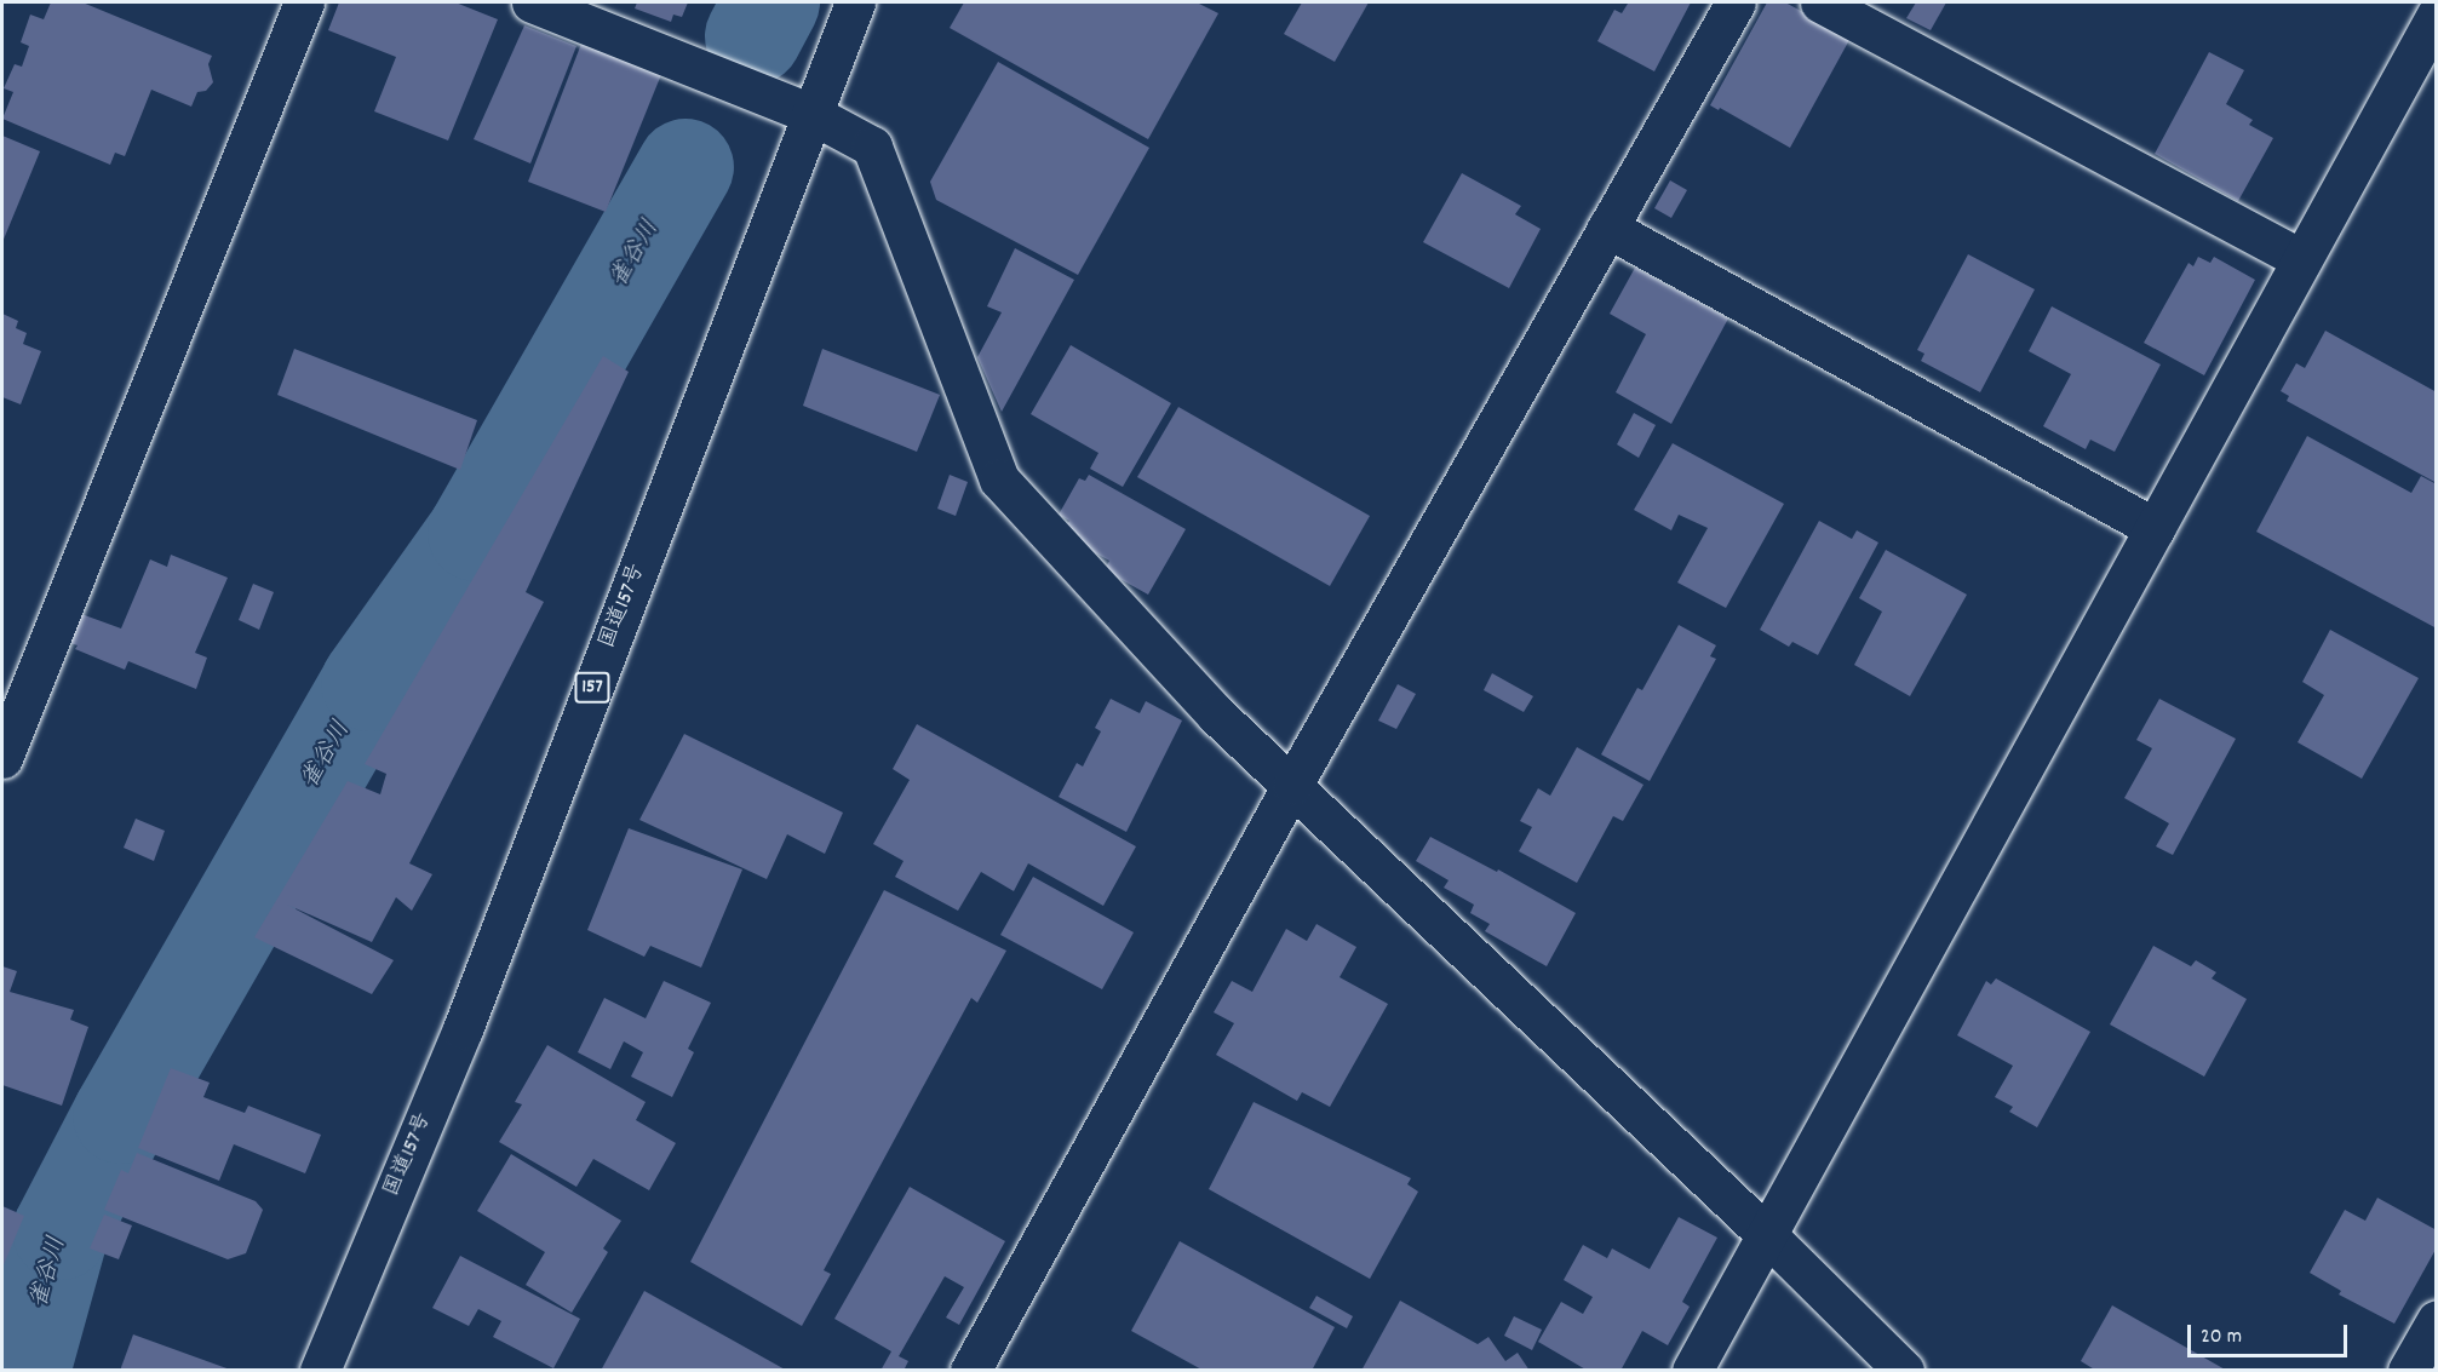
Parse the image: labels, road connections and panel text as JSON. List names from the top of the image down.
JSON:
{
  "streets": {
    "main road": ["国道157号", "157"]
  },
  "water": ["雀谷川"],
  "scale_bar": "20 m"
}
